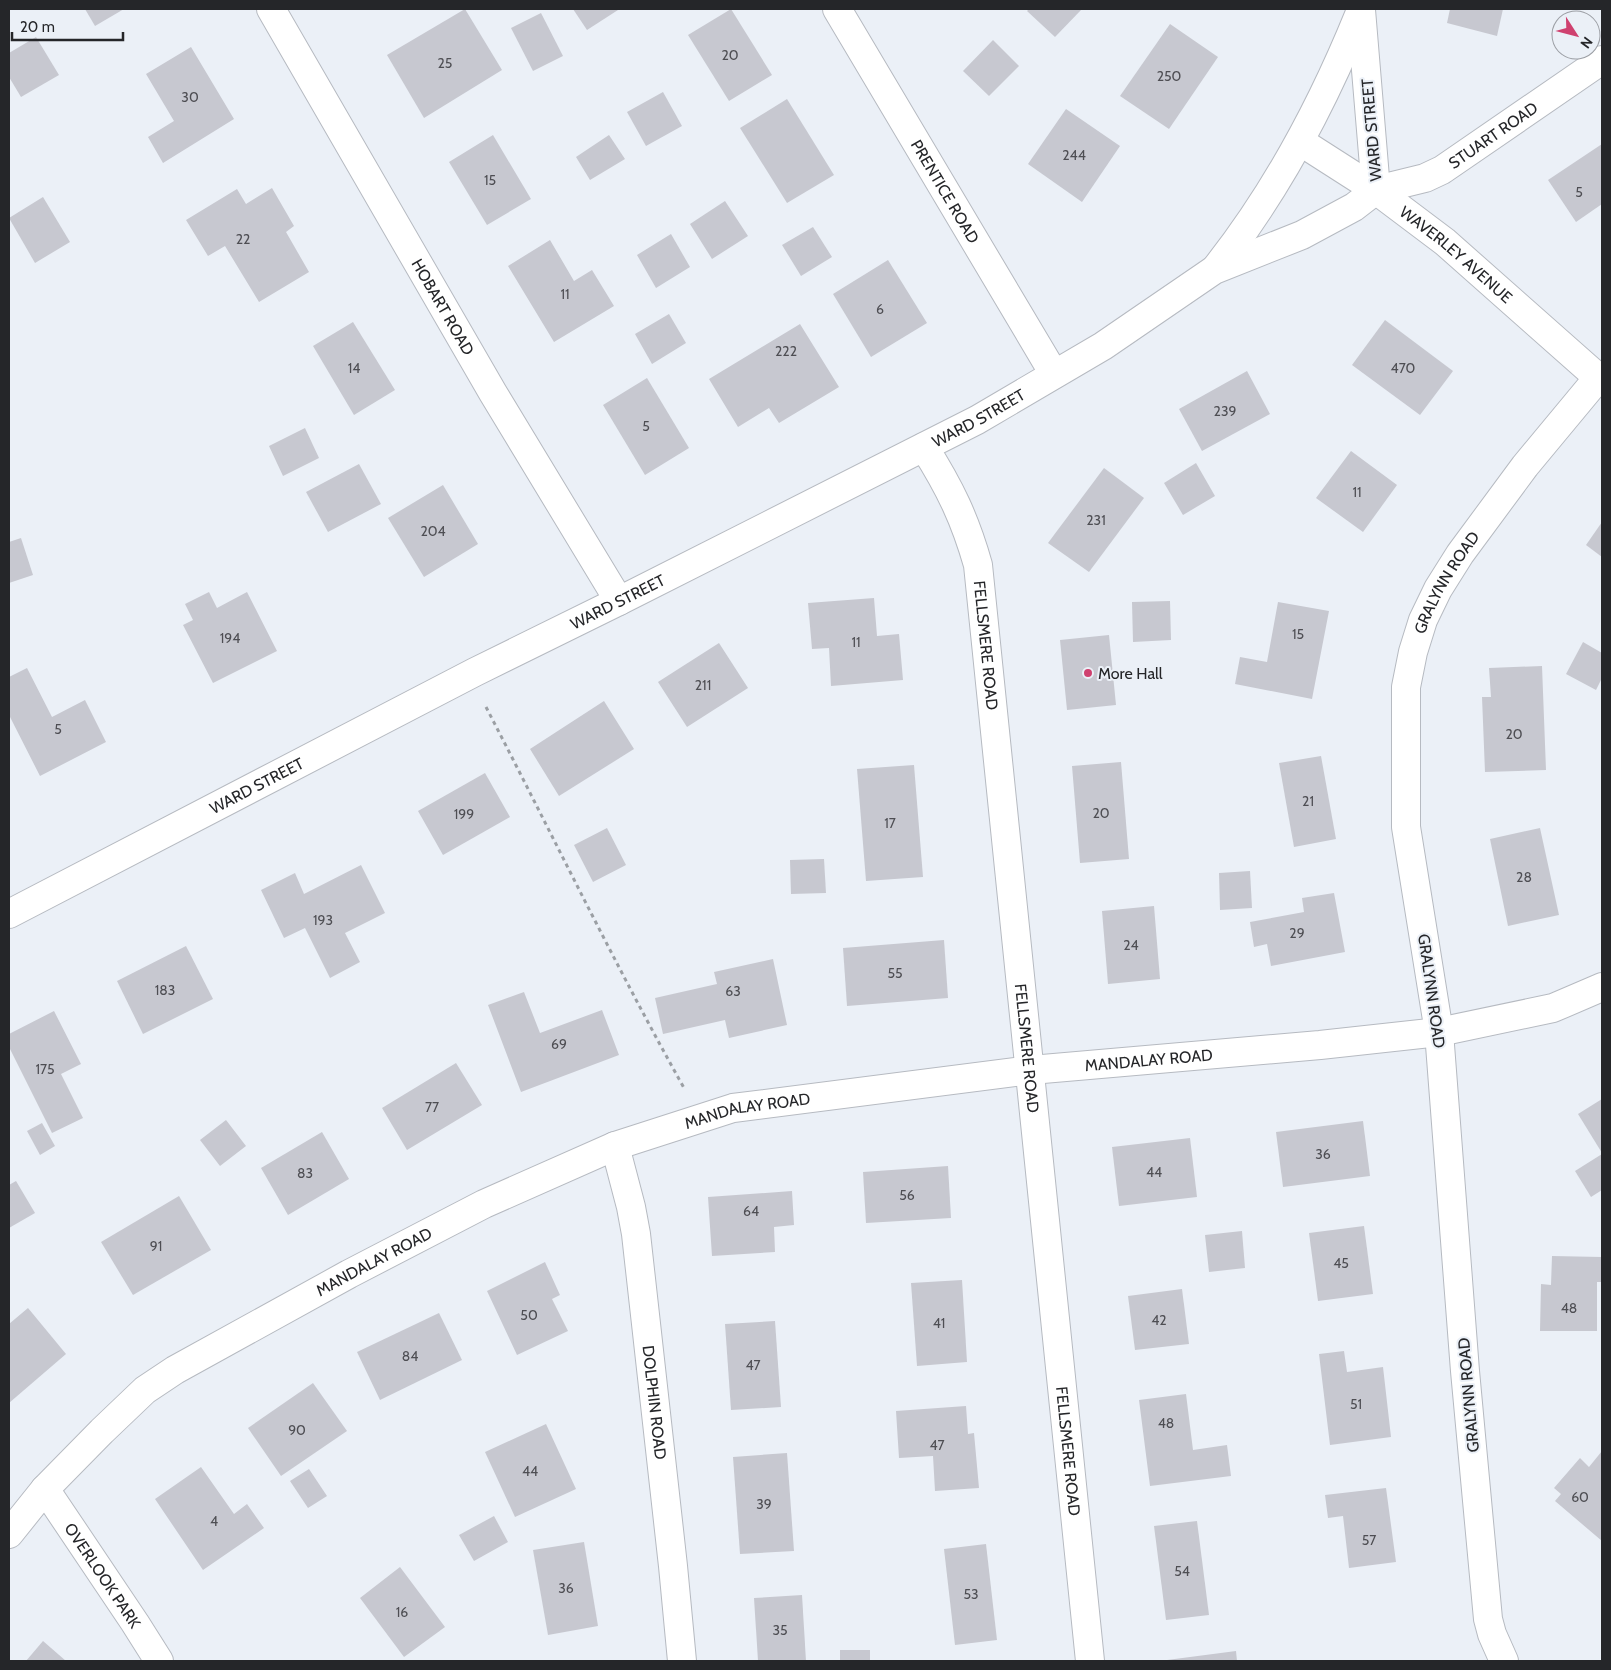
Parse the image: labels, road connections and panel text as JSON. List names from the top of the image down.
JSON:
{
  "streets": {
    "street": [
      "WARD STREET",
      "STUART ROAD",
      "PRENTICE ROAD",
      "WAVERLEY AVENUE",
      "HOBART ROAD",
      "GRALYNN ROAD",
      "FELLSMERE ROAD",
      "MANDALAY ROAD",
      "DOLPHIN ROAD",
      "OVERLOOK PARK"
    ]
  },
  "crossings": [
    ["WARD STREET", "STUART ROAD"],
    ["WARD STREET", "PRENTICE ROAD"],
    ["WARD STREET", "WAVERLEY AVENUE"],
    ["WARD STREET", "HOBART ROAD"],
    ["WARD STREET", "FELLSMERE ROAD"],
    ["STUART ROAD", "WAVERLEY AVENUE"],
    ["WAVERLEY AVENUE", "GRALYNN ROAD"],
    ["GRALYNN ROAD", "MANDALAY ROAD"],
    ["FELLSMERE ROAD", "MANDALAY ROAD"],
    ["MANDALAY ROAD", "DOLPHIN ROAD"],
    ["MANDALAY ROAD", "OVERLOOK PARK"]
  ],
  "places": ["More Hall"],
  "house_numbers": [
    "20",
    "25",
    "250",
    "30",
    "244",
    "15",
    "5",
    "22",
    "11",
    "6",
    "222",
    "14",
    "470",
    "239",
    "5",
    "11",
    "231",
    "204",
    "15",
    "194",
    "11",
    "211",
    "5",
    "20",
    "21",
    "20",
    "199",
    "17",
    "28",
    "193",
    "29",
    "24",
    "55",
    "183",
    "63",
    "69",
    "175",
    "77",
    "36",
    "44",
    "83",
    "56",
    "64",
    "91",
    "45",
    "48",
    "50",
    "42",
    "41",
    "84",
    "47",
    "51",
    "48",
    "90",
    "47",
    "44",
    "60",
    "39",
    "4",
    "57",
    "54",
    "36",
    "53",
    "16",
    "35"
  ],
  "scale_bar": "20 m",
  "north": "bottom right"
}
